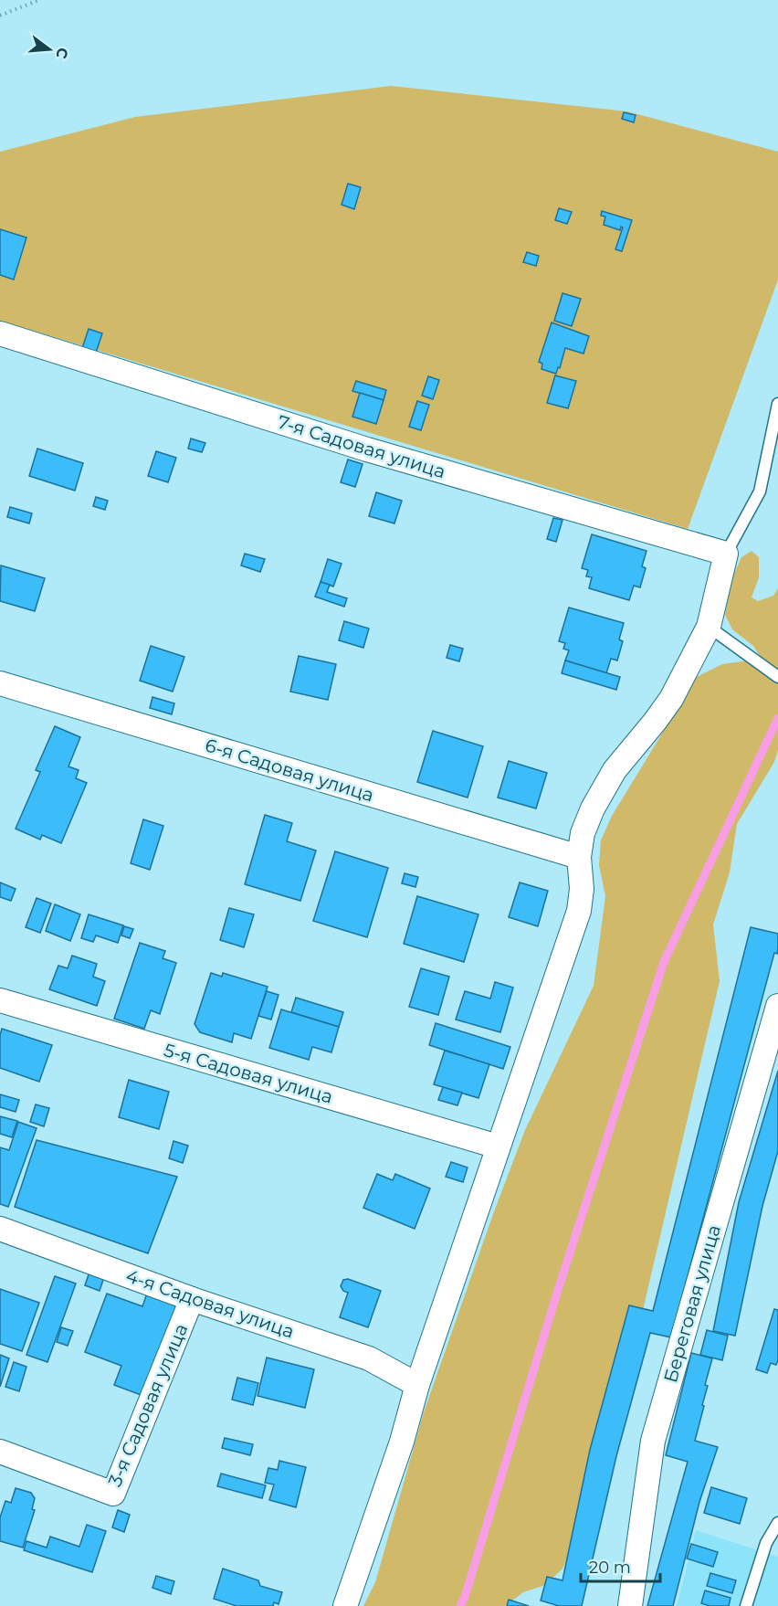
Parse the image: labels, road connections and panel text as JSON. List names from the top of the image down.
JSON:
{
  "streets": {
    "street": [
      "7-я Садовая улица",
      "6-я Садовая улица",
      "5-я Садовая улица",
      "4-я Садовая улица",
      "Береговая улица",
      "3-я Садовая улица"
    ]
  },
  "crossings": [
    ["4-я Садовая улица", "3-я Садовая улица"]
  ],
  "scale_bar": "20 m",
  "north": "right"
}
